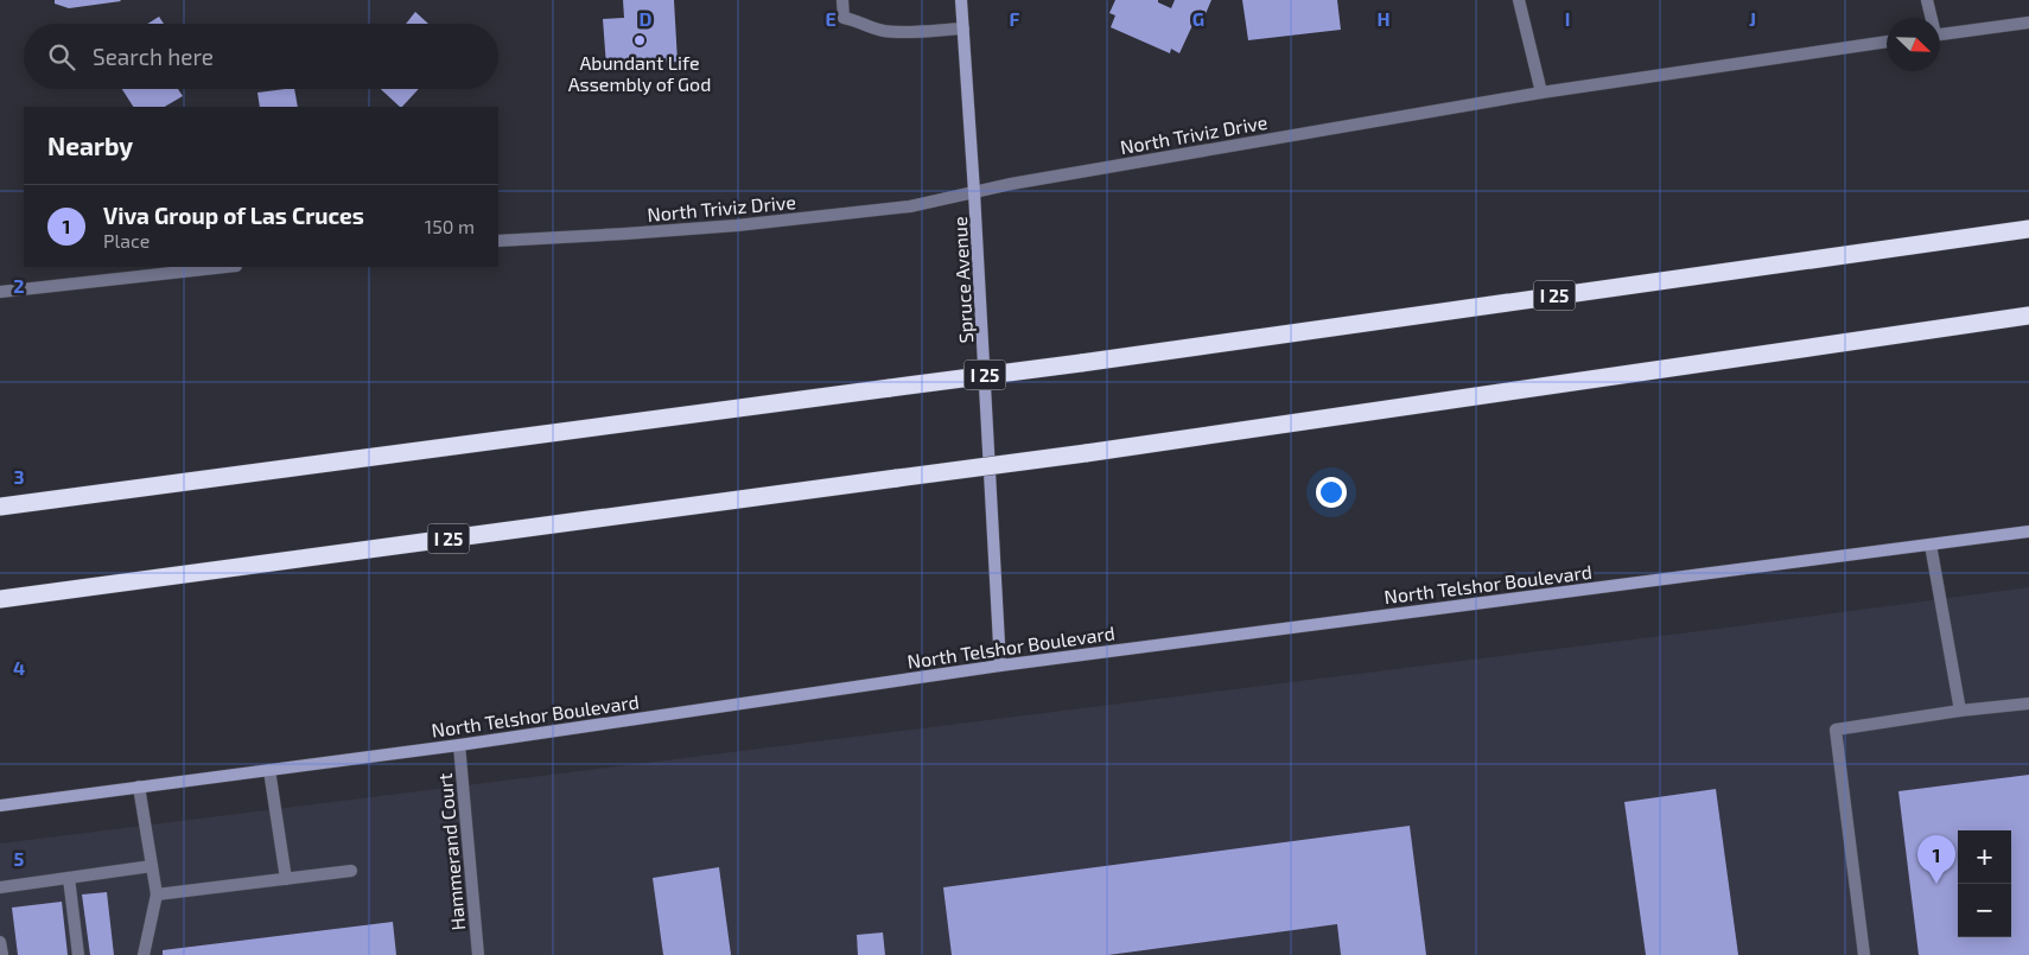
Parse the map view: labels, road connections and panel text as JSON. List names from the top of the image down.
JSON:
{
  "streets": {
    "highway": ["I 25"],
    "main road": ["Spruce Avenue", "North Telshor Boulevard"],
    "street": ["North Triviz Drive", "Hammerand Court"]
  },
  "crossings": [
    ["North Triviz Drive", "Spruce Avenue"],
    ["Spruce Avenue", "North Telshor Boulevard"],
    ["North Telshor Boulevard", "Hammerand Court"]
  ],
  "places": ["Abundant Life Assembly of God"],
  "north": "bottom right",
  "page": {
    "search": "Search here",
    "heading": "Nearby",
    "list": [
      {
        "mark": "1",
        "name": "Viva Group of Las Cruces",
        "note": "Place",
        "value": "150 m"
      }
    ],
    "map_buttons": ["+", "−"],
    "pins": "1"
  },
  "grid": {
    "columns": [
      "D",
      "E",
      "F",
      "G",
      "H",
      "I",
      "J"
    ],
    "rows": [
      "2",
      "3",
      "4",
      "5"
    ]
  }
}
